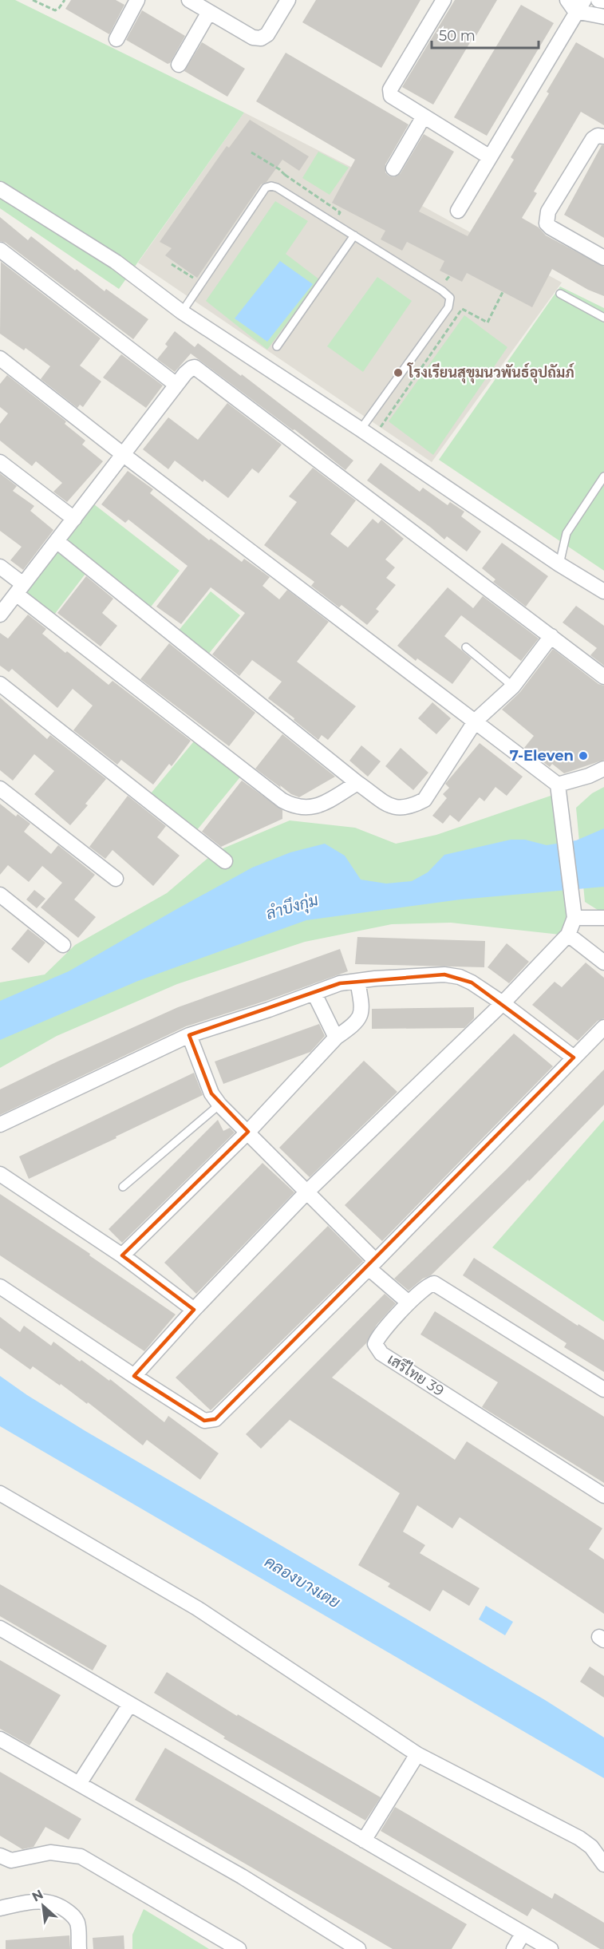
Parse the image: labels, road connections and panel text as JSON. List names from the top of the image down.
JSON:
{
  "streets": {
    "street": ["เสรีไทย 39"]
  },
  "water": ["ลำบึงกุ่ม", "คลองบางเตย"],
  "places": ["โรงเรียนสุขุมนวพันธ์อุปถัมภ์", "7-Eleven"],
  "scale_bar": "50 m",
  "north": "top left"
}
